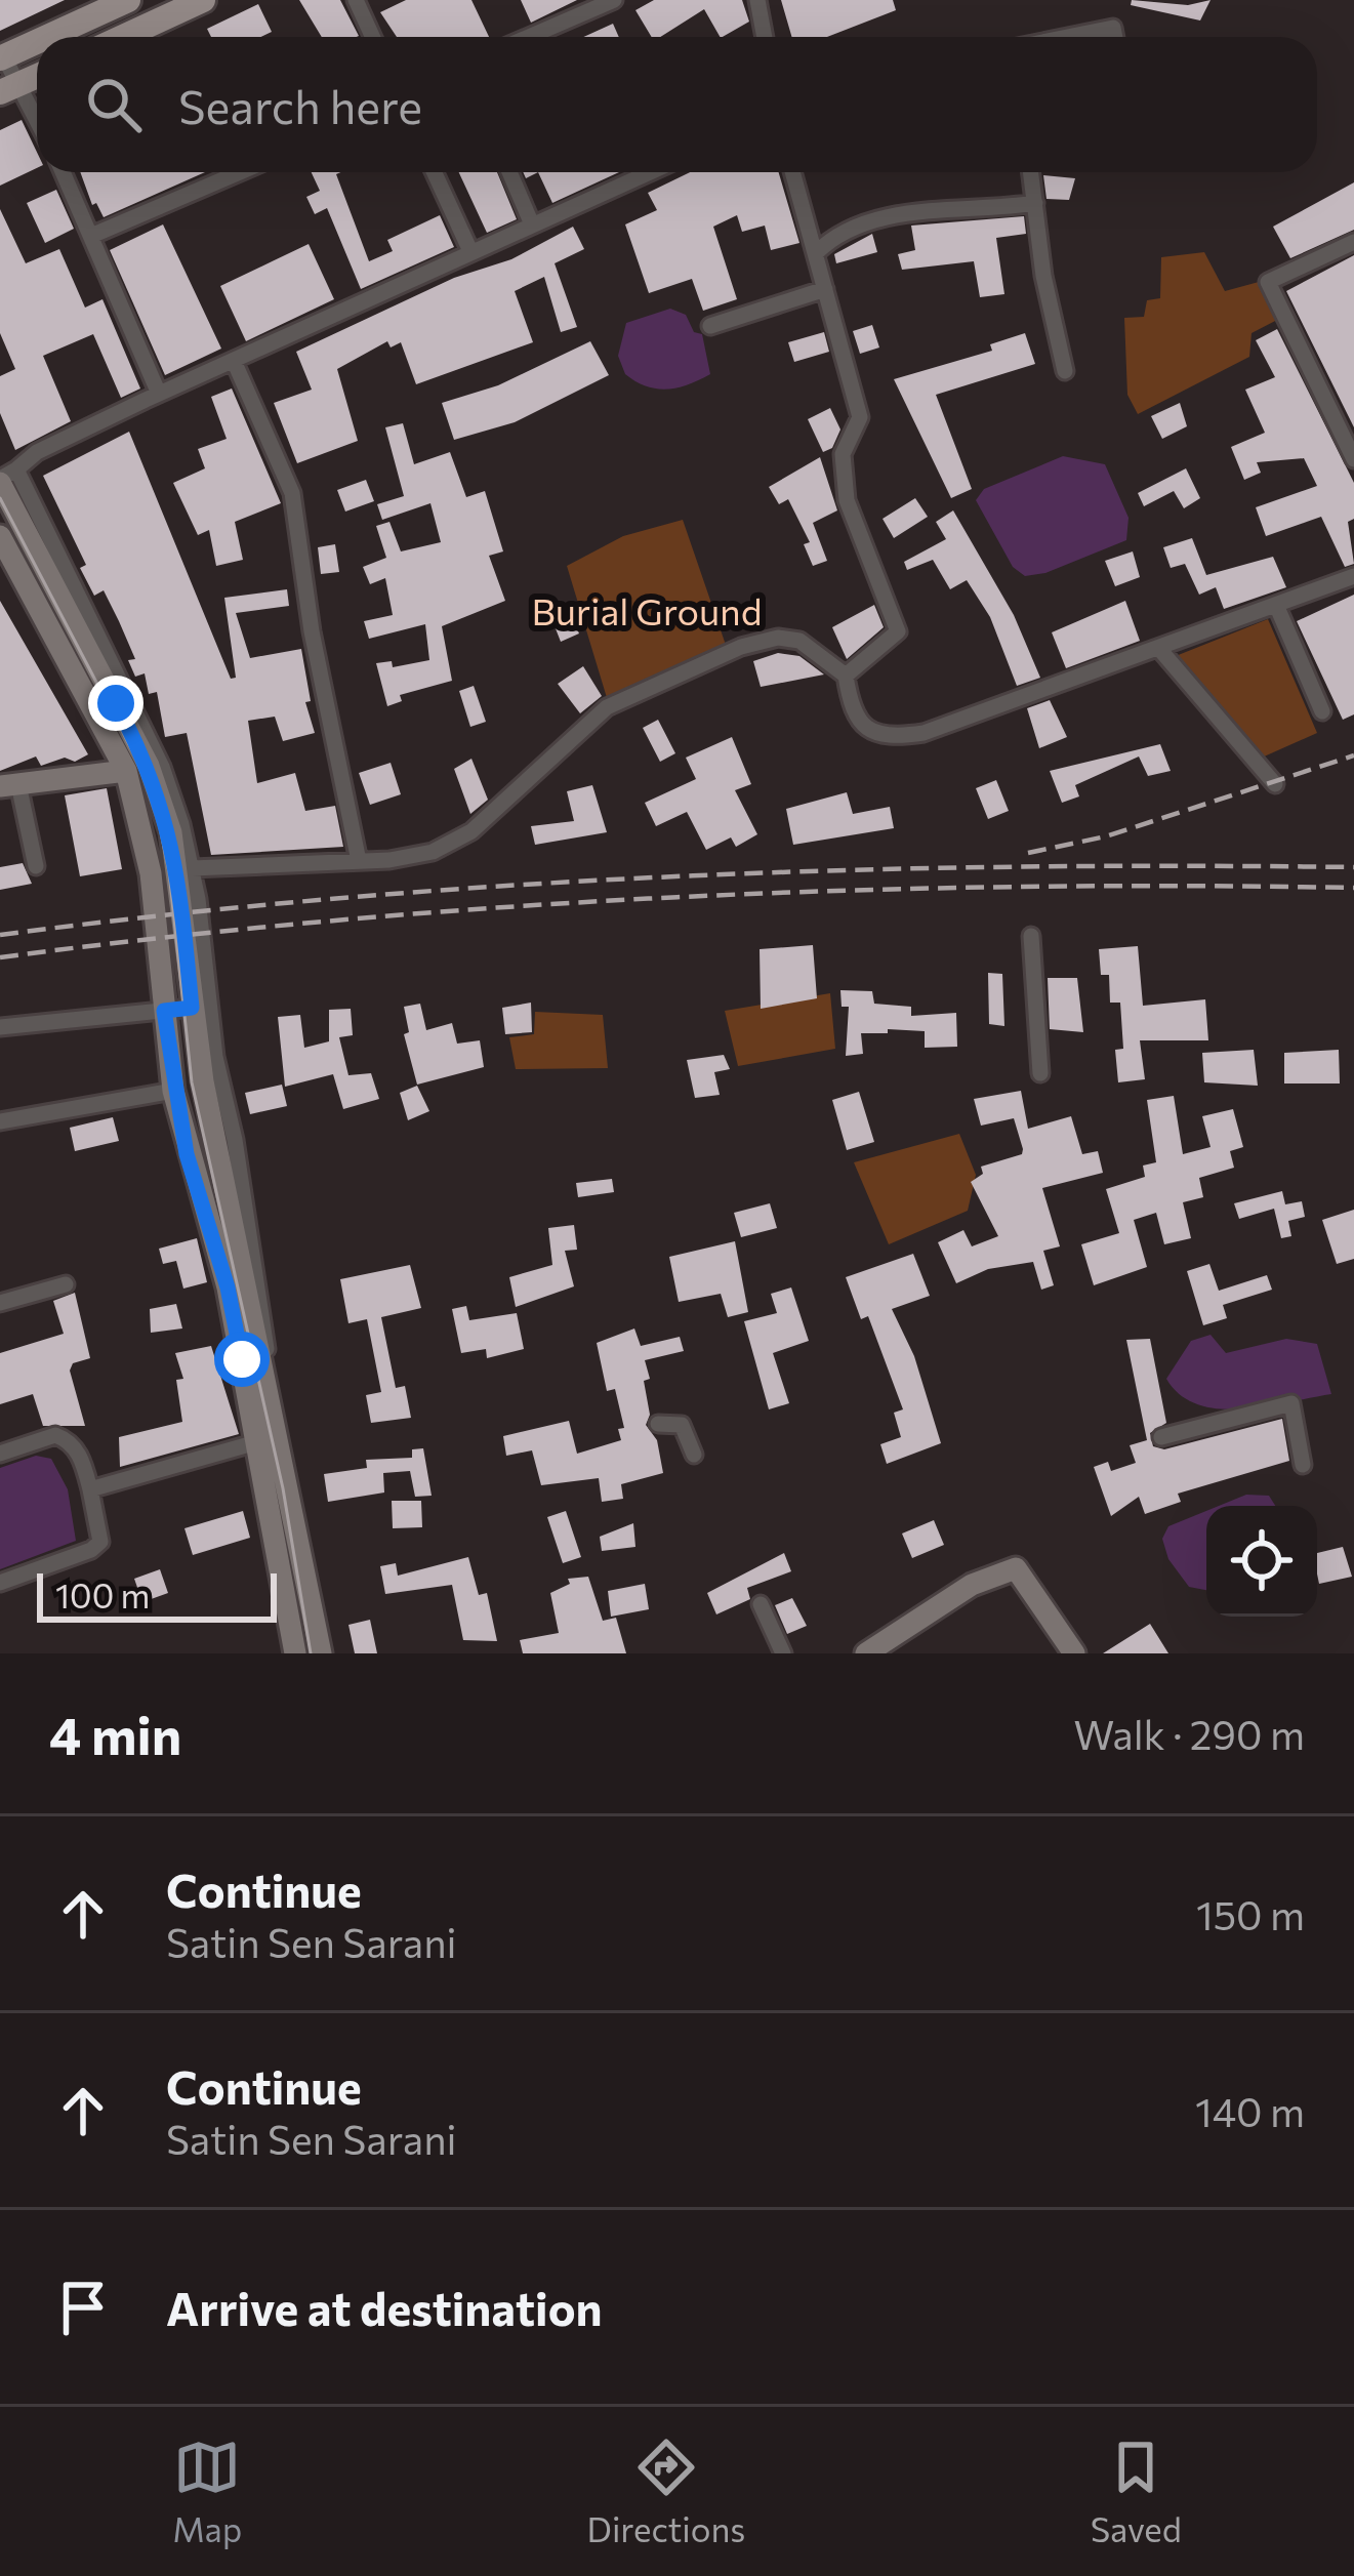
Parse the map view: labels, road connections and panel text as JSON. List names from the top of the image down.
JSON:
{
  "parks": ["Burial Ground"],
  "scale_bar": "100 m",
  "page": {
    "search": "Search here",
    "scale": "100 m",
    "heading": ["4 min", "Walk · 290 m"],
    "list": [
      ["Continue", "Satin Sen Sarani", "150 m"],
      ["Continue", "Satin Sen Sarani", "140 m"],
      "Arrive at destination"
    ],
    "nav": ["Map", "Directions", "Saved"]
  }
}
